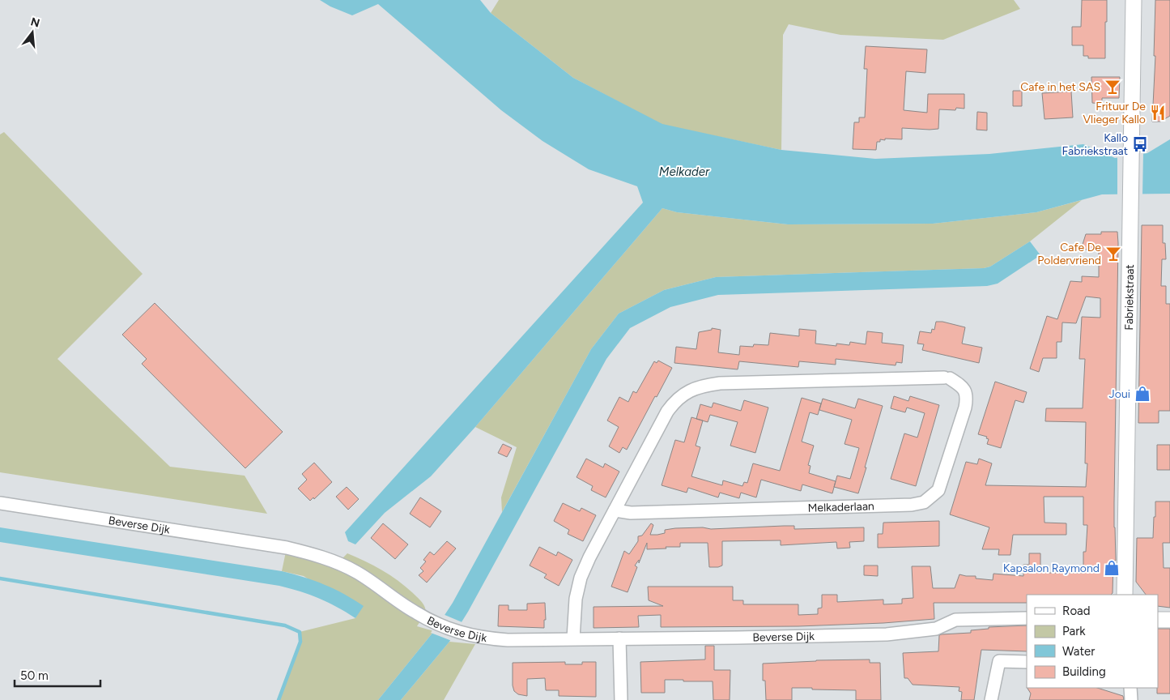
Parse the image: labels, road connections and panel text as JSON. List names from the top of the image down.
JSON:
{
  "streets": {
    "main road": ["Fabriekstraat"],
    "street": ["Melkaderlaan", "Beverse Dijk"]
  },
  "crossings": [
    ["Melkaderlaan", "Beverse Dijk"]
  ],
  "water": ["Melkader"],
  "places": {
    "bar": ["Cafe in het SAS", "Cafe De Poldervriend"],
    "restaurant": ["Frituur De Vlieger Kallo"],
    "bus stop": ["Kallo Fabriekstraat"],
    "shop": ["Joui", "Kapsalon Raymond"]
  },
  "legend": [
    "Road",
    "Park",
    "Water",
    "Building"
  ],
  "scale_bar": "50 m",
  "north": "top"
}
